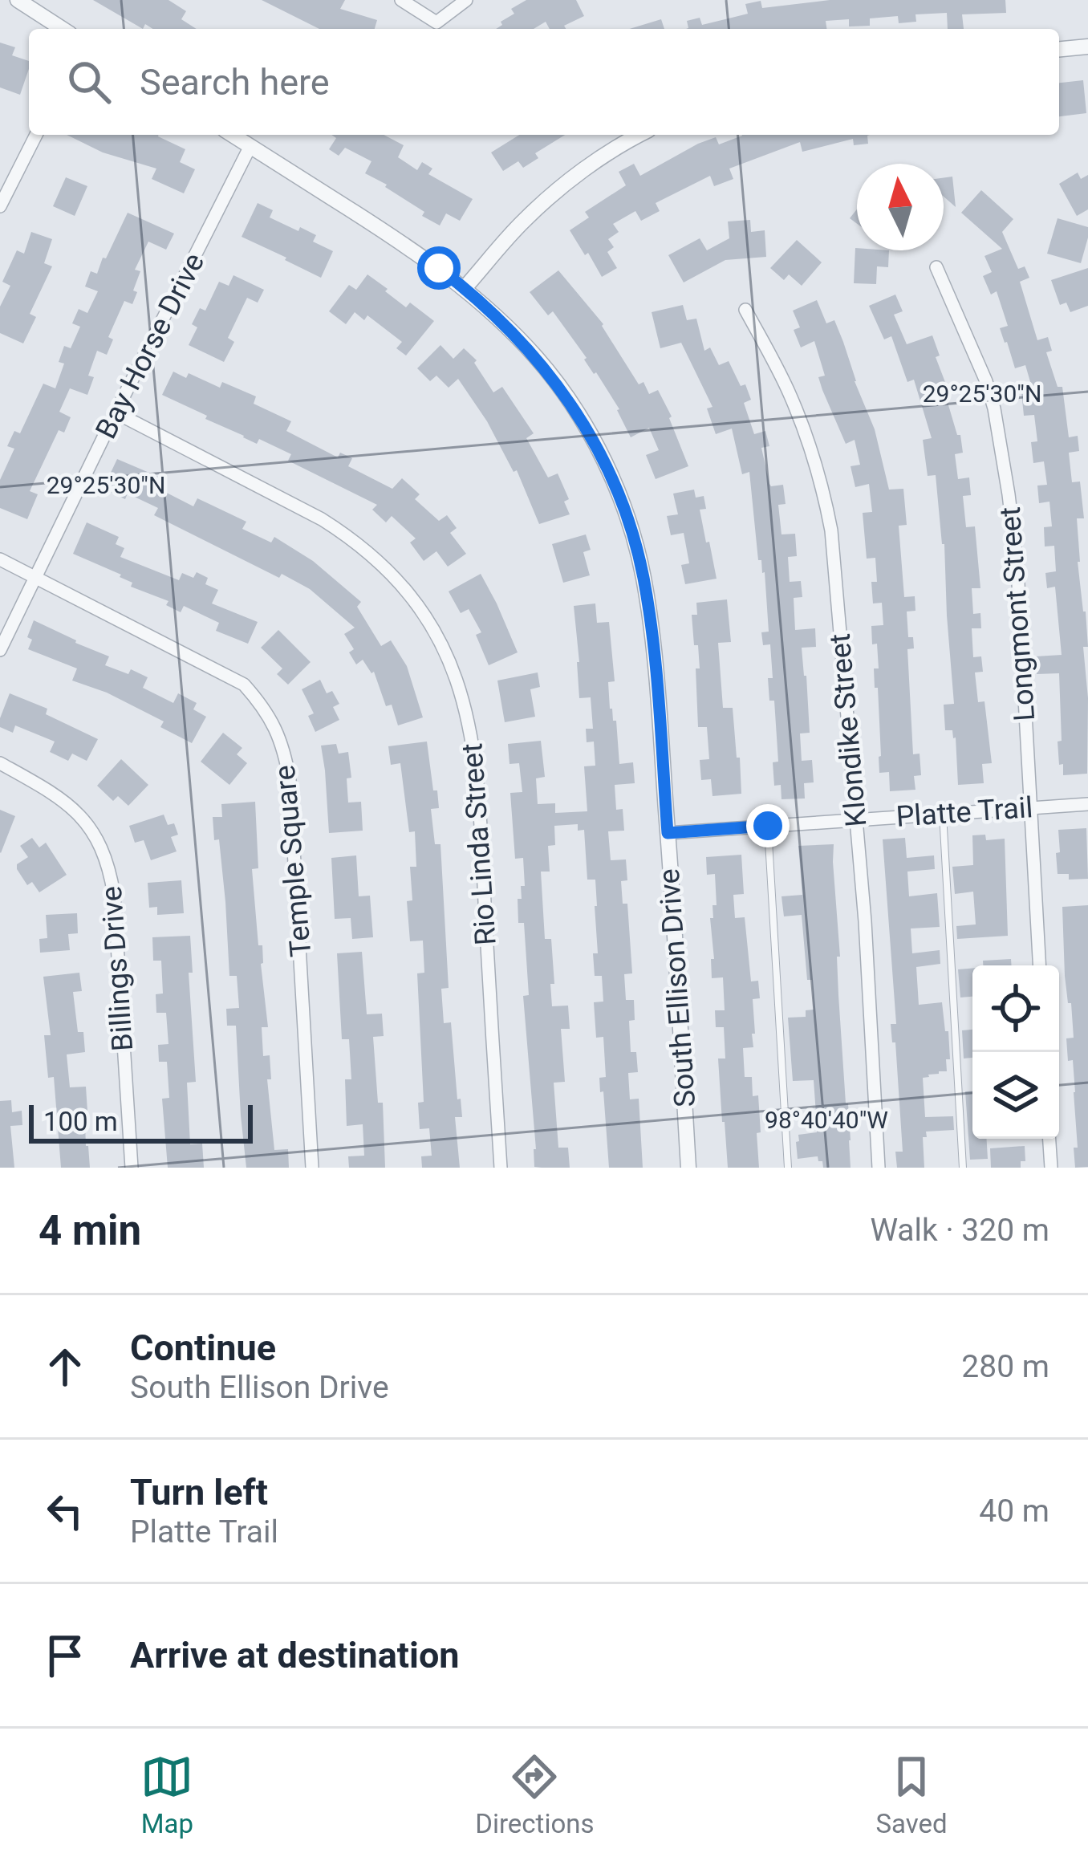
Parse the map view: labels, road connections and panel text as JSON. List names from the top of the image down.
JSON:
{
  "streets": {
    "street": [
      "Bay Horse Drive",
      "Longmont Street",
      "Klondike Street",
      "Platte Trail",
      "Rio Linda Street",
      "Temple Square",
      "Billings Drive",
      "South Ellison Drive"
    ]
  },
  "crossings": [
    ["Bay Horse Drive", "Rio Linda Street"],
    ["Bay Horse Drive", "Temple Square"],
    ["Bay Horse Drive", "South Ellison Drive"],
    ["Longmont Street", "Platte Trail"],
    ["Klondike Street", "Platte Trail"],
    ["Platte Trail", "South Ellison Drive"]
  ],
  "scale_bar": "100 m",
  "north": "top",
  "page": {
    "search": "Search here",
    "scale": "100 m",
    "heading": ["4 min", "Walk · 320 m"],
    "list": [
      ["Continue", "South Ellison Drive", "280 m"],
      ["Turn left", "Platte Trail", "40 m"],
      "Arrive at destination"
    ],
    "nav": ["Map", "Directions", "Saved"]
  },
  "coordinates": ["29°25'30\"N", "98°40'40\"W"]
}
